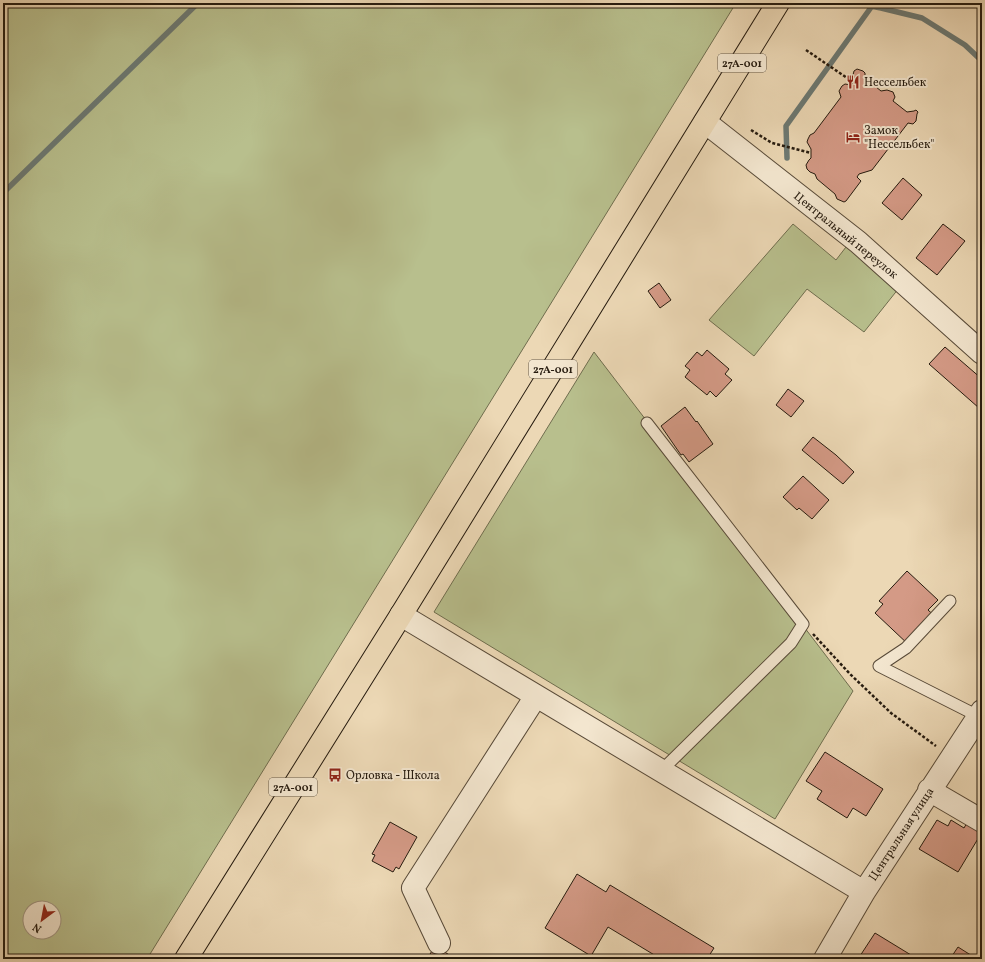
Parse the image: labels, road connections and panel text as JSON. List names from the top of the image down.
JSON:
{
  "streets": {
    "main road": ["27А-001"],
    "street": ["Центральный переулок", "Центральная улица"]
  },
  "crossings": [
    ["27А-001", "Центральный переулок"]
  ],
  "places": {
    "restaurant": ["Нессельбек"],
    "hotel": ["Замок \"Нессельбек\""],
    "bus stop": ["Орловка - Школа"]
  },
  "north": "bottom left"
}
